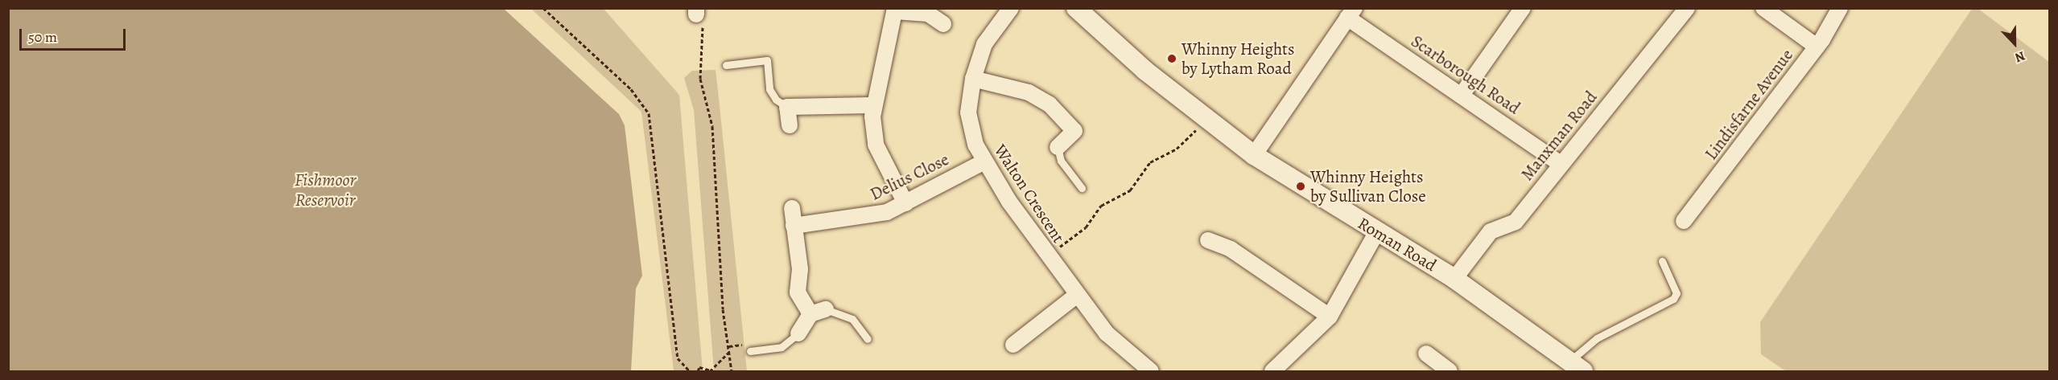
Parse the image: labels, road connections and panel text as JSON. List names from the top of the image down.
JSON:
{
  "streets": {
    "street": [
      "Scarborough Road",
      "Lindisfarne Avenue",
      "Manxman Road",
      "Delius Close",
      "Walton Crescent",
      "Roman Road"
    ]
  },
  "crossings": [
    ["Scarborough Road", "Manxman Road"],
    ["Manxman Road", "Roman Road"],
    ["Delius Close", "Walton Crescent"]
  ],
  "water": ["Fishmoor Reservoir"],
  "places": ["Whinny Heights by Lytham Road", "Whinny Heights by Sullivan Close"],
  "scale_bar": "50 m",
  "north": "bottom"
}
